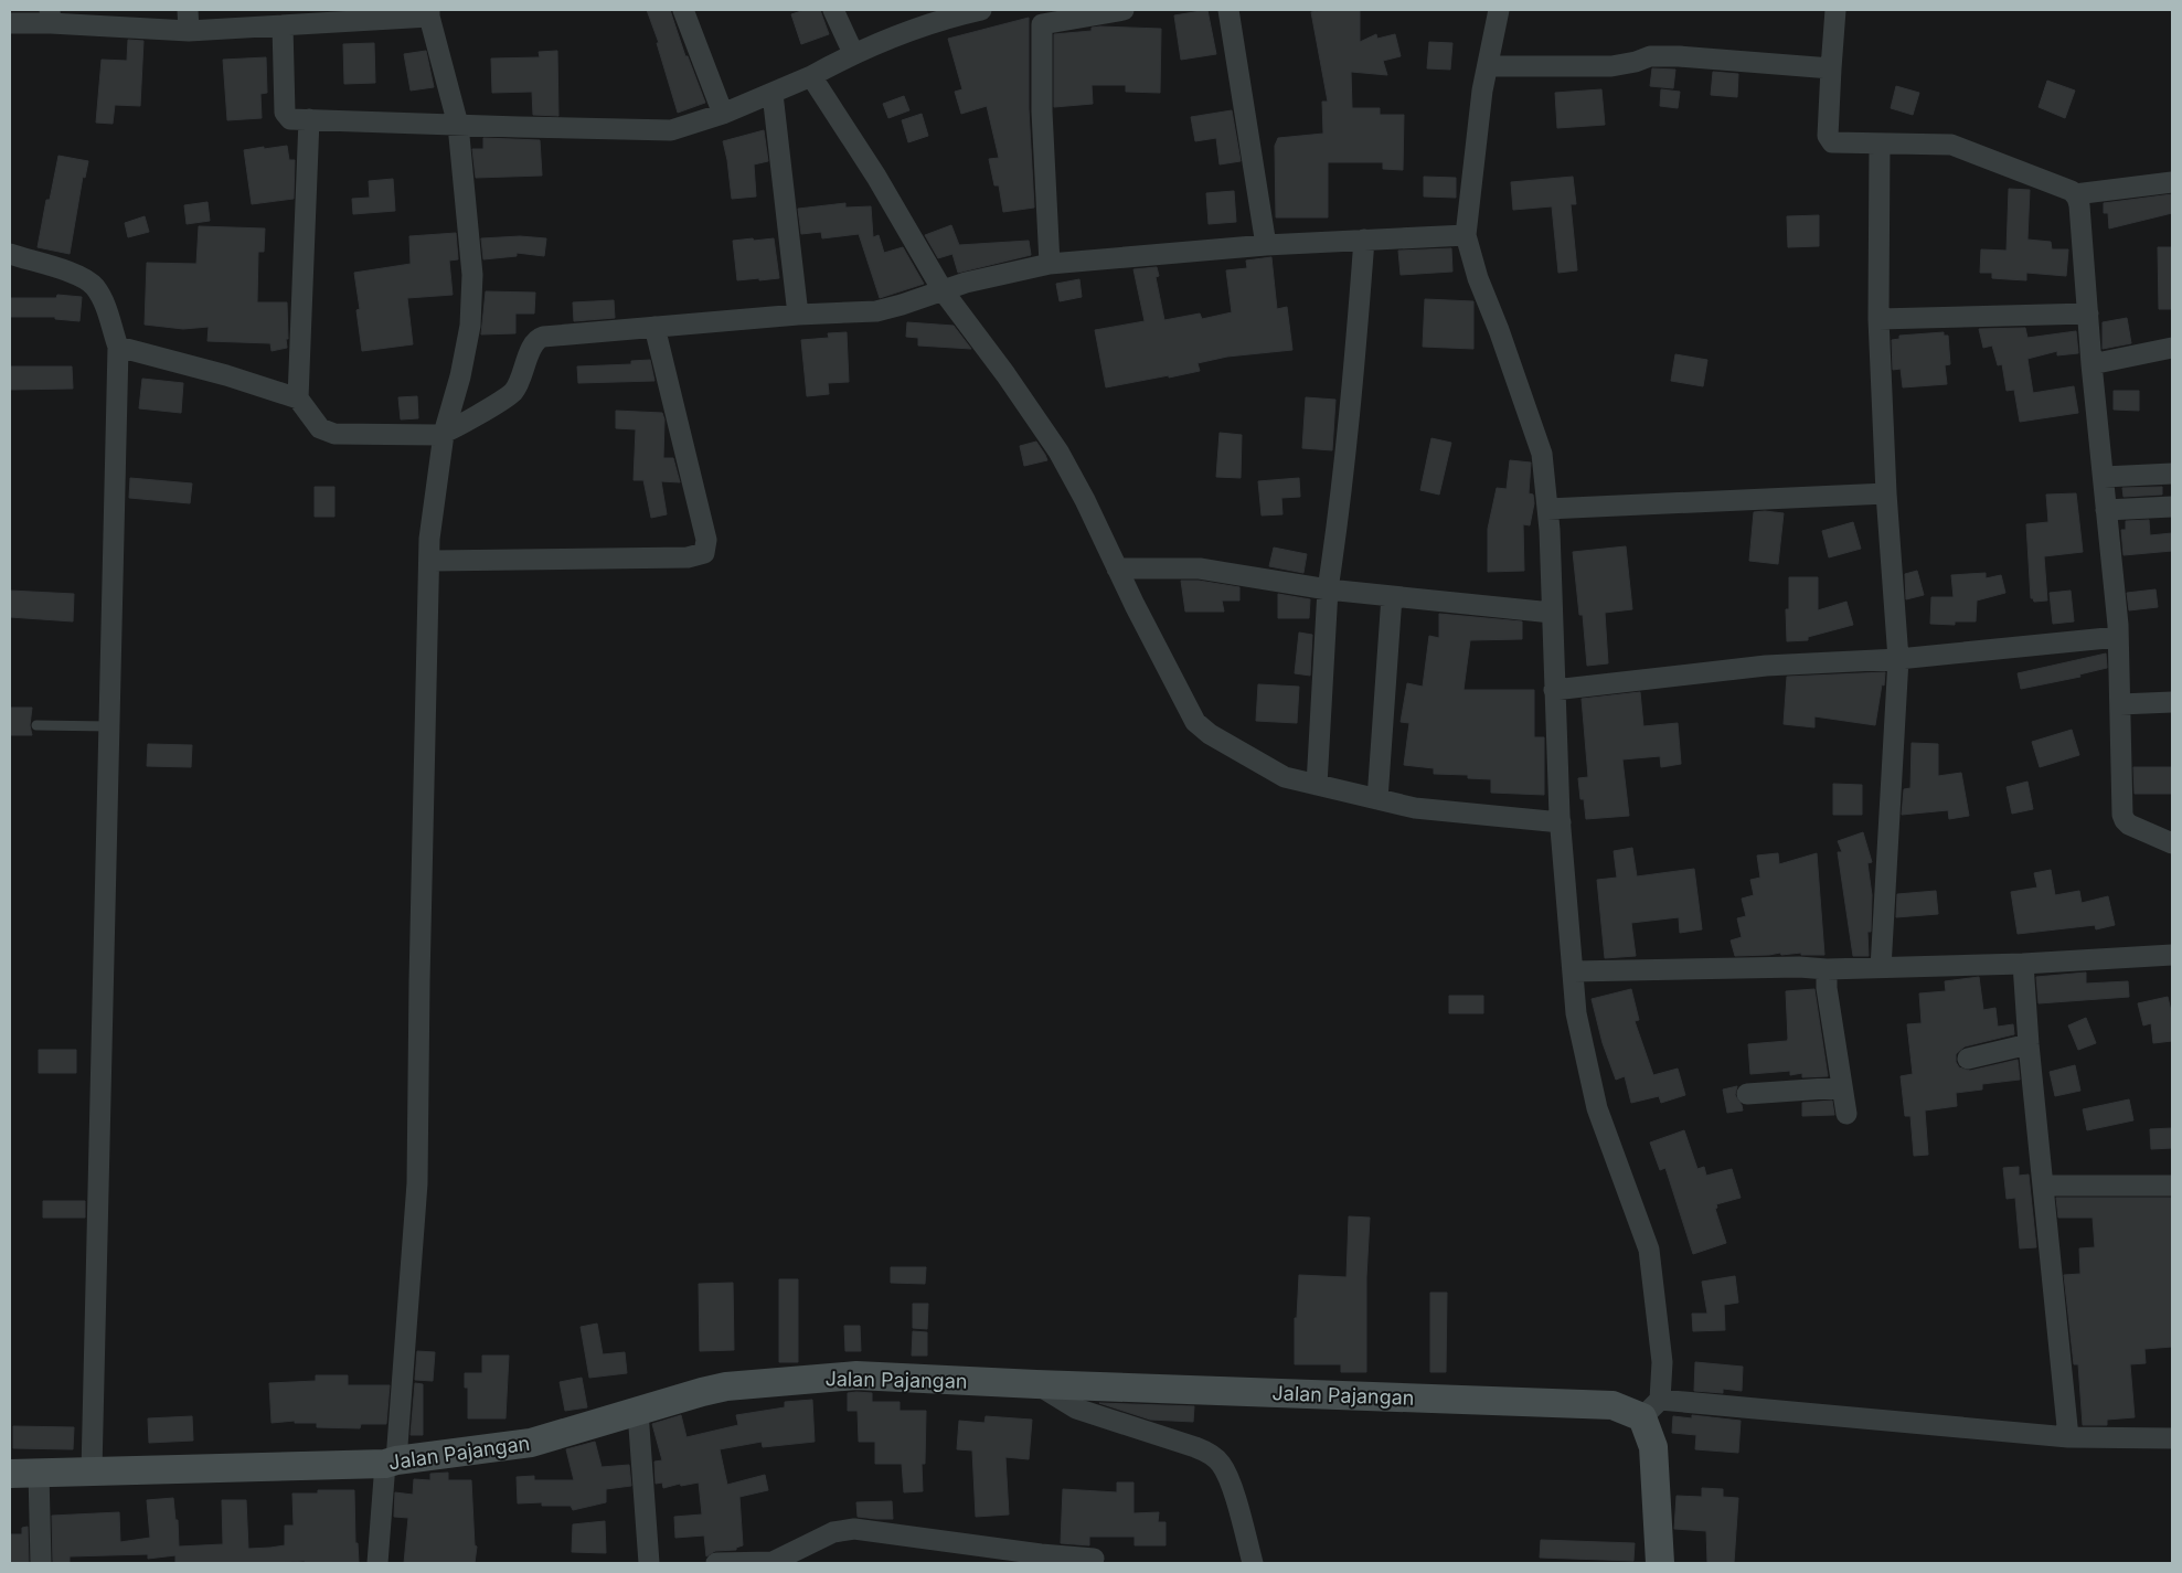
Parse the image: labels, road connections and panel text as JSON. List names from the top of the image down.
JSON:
{
  "streets": {
    "main road": ["Jalan Pajangan"]
  }
}
